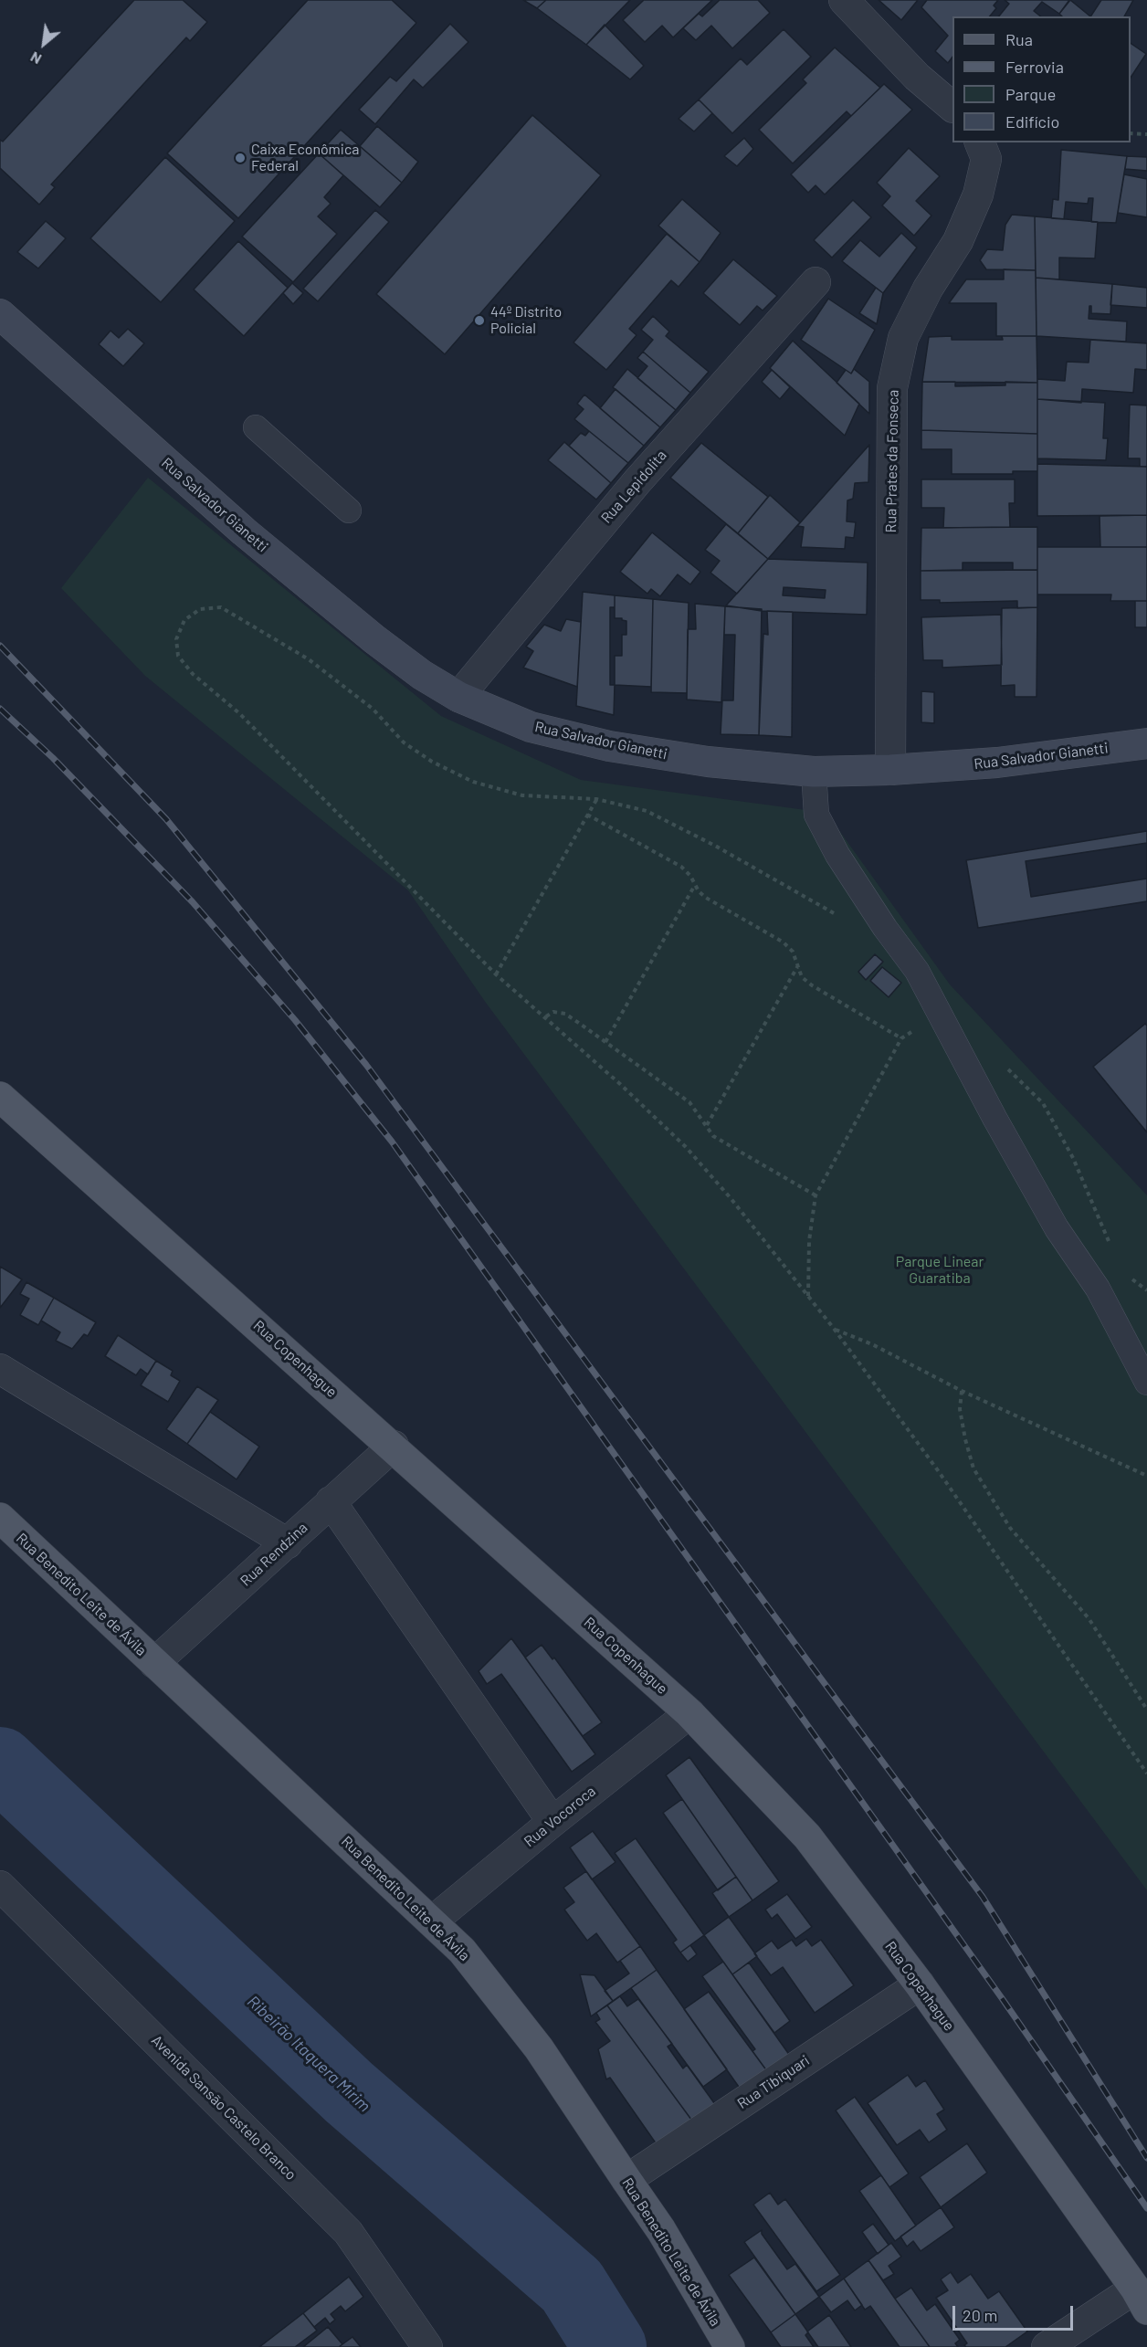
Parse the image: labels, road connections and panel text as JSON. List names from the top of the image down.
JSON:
{
  "streets": {
    "main road": ["Rua Salvador Gianetti", "Rua Copenhague", "Rua Benedito Leite de Ávila"],
    "street": [
      "Rua Prates da Fonseca",
      "Rua Lepidolita",
      "Rua Rendzina",
      "Rua Vocoroca",
      "Rua Tibiquari",
      "Avenida Sansão Castelo Branco"
    ]
  },
  "crossings": [
    ["Rua Prates da Fonseca", "Rua Salvador Gianetti"],
    ["Rua Lepidolita", "Rua Salvador Gianetti"],
    ["Rua Copenhague", "Rua Rendzina"],
    ["Rua Copenhague", "Rua Vocoroca"],
    ["Rua Copenhague", "Rua Tibiquari"],
    ["Rua Rendzina", "Rua Benedito Leite de Ávila"],
    ["Rua Benedito Leite de Ávila", "Rua Vocoroca"],
    ["Rua Benedito Leite de Ávila", "Rua Tibiquari"]
  ],
  "water": ["Ribeirão Itaquera Mirim"],
  "parks": ["Parque Linear Guaratiba"],
  "places": ["Caixa Econômica Federal", "44º Distrito Policial"],
  "legend": [
    "Rua",
    "Ferrovia",
    "Parque",
    "Edifício"
  ],
  "scale_bar": "20 m",
  "north": "bottom left"
}
